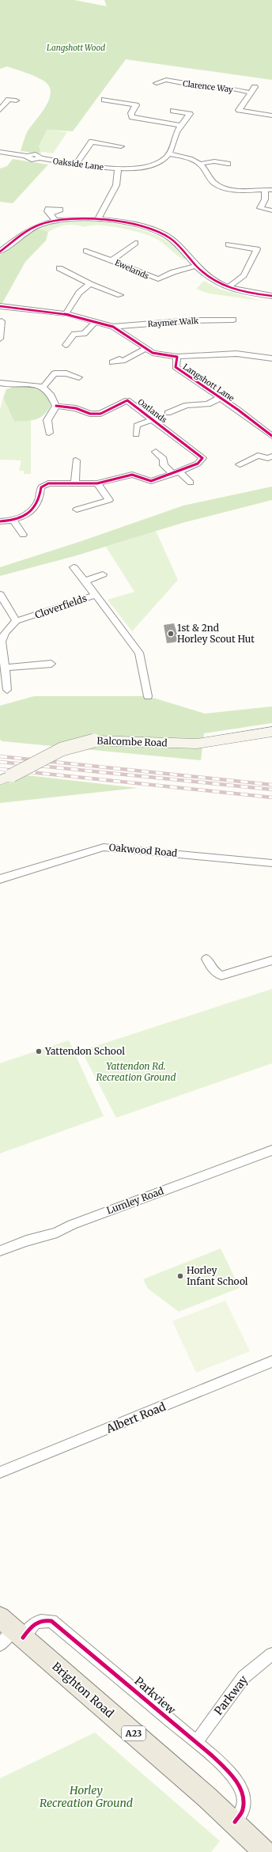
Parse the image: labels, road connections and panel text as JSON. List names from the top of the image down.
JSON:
{
  "streets": {
    "main road": ["Balcombe Road", "Brighton Road", "A23"],
    "street": [
      "Clarence Way",
      "Oakside Lane",
      "Ewelands",
      "Raymer Walk",
      "Langshott Lane",
      "Oatlands",
      "Cloverfields",
      "Oakwood Road",
      "Lumley Road",
      "Albert Road",
      "Parkview",
      "Parkway"
    ]
  },
  "crossings": [
    ["Raymer Walk", "Langshott Lane"],
    ["Brighton Road", "Parkview"],
    ["Parkview", "Parkway"]
  ],
  "parks": ["Langshott Wood", "Yattendon Rd. Recreation Ground", "Horley Recreation Ground"],
  "places": ["1st & 2nd Horley Scout Hut", "Yattendon School", "Horley Infant School"]
}
